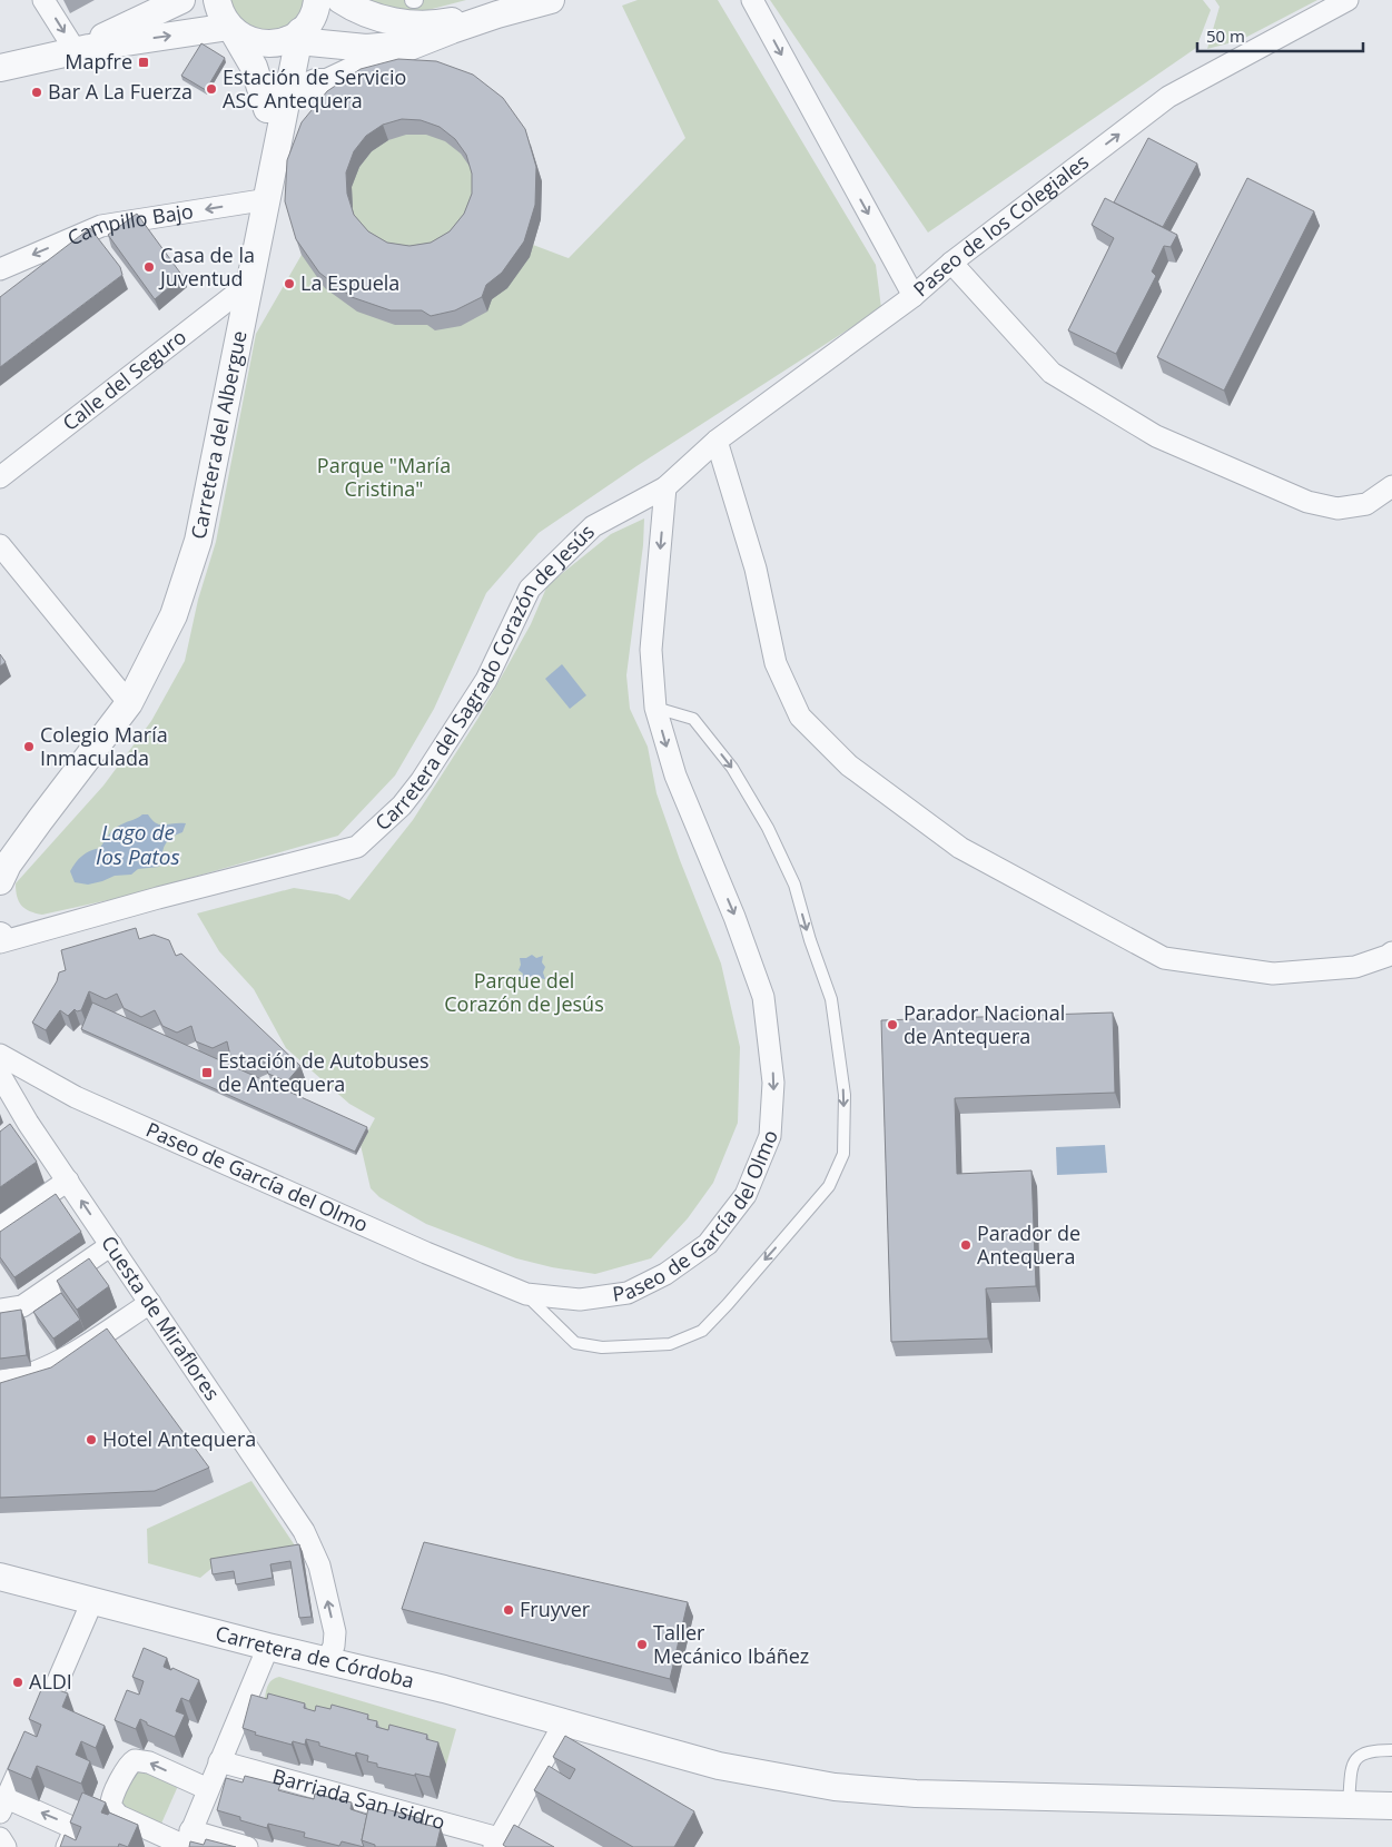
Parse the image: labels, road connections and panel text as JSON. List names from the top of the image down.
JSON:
{
  "streets": {
    "street": [
      "Paseo de los Colegiales",
      "Campillo Bajo",
      "Calle del Seguro",
      "Carretera del Albergue",
      "Carretera del Sagrado Corazón de Jesús",
      "Paseo de García del Olmo",
      "Cuesta de Miraflores",
      "Carretera de Córdoba",
      "Barriada San Isidro"
    ]
  },
  "crossings": [
    ["Paseo de los Colegiales", "Carretera del Sagrado Corazón de Jesús"],
    ["Campillo Bajo", "Carretera del Albergue"],
    ["Calle del Seguro", "Carretera del Albergue"],
    ["Carretera del Sagrado Corazón de Jesús", "Paseo de García del Olmo"],
    ["Cuesta de Miraflores", "Carretera de Córdoba"]
  ],
  "one_way": ["Paseo de García del Olmo", "Cuesta de Miraflores"],
  "water": ["Lago de los Patos"],
  "parks": ["Parque \"María Cristina\"", "Parque del Corazón de Jesús"],
  "places": {
    "transit": ["Mapfre", "Estación de Autobuses de Antequera"],
    "other": [
      "Estación de Servicio ASC Antequera",
      "Bar A La Fuerza",
      "Casa de la Juventud",
      "La Espuela",
      "Colegio María Inmaculada",
      "Parador Nacional de Antequera",
      "Parador de Antequera",
      "Hotel Antequera",
      "Fruyver",
      "Taller Mecánico Ibáñez",
      "ALDI"
    ]
  },
  "scale_bar": "50 m"
}
